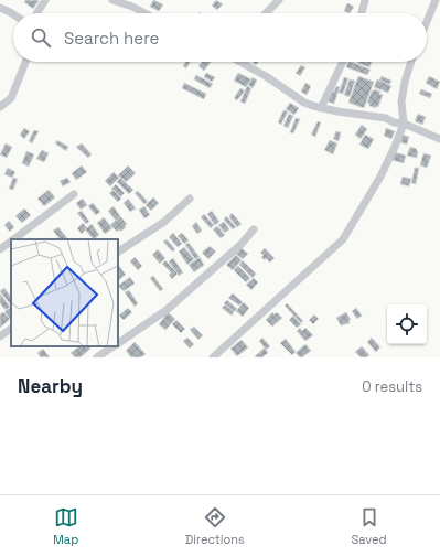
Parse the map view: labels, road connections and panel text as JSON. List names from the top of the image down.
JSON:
{
  "page": {
    "search": "Search here",
    "heading": ["Nearby", "0 results"],
    "nav": ["Map", "Directions", "Saved"]
  }
}
